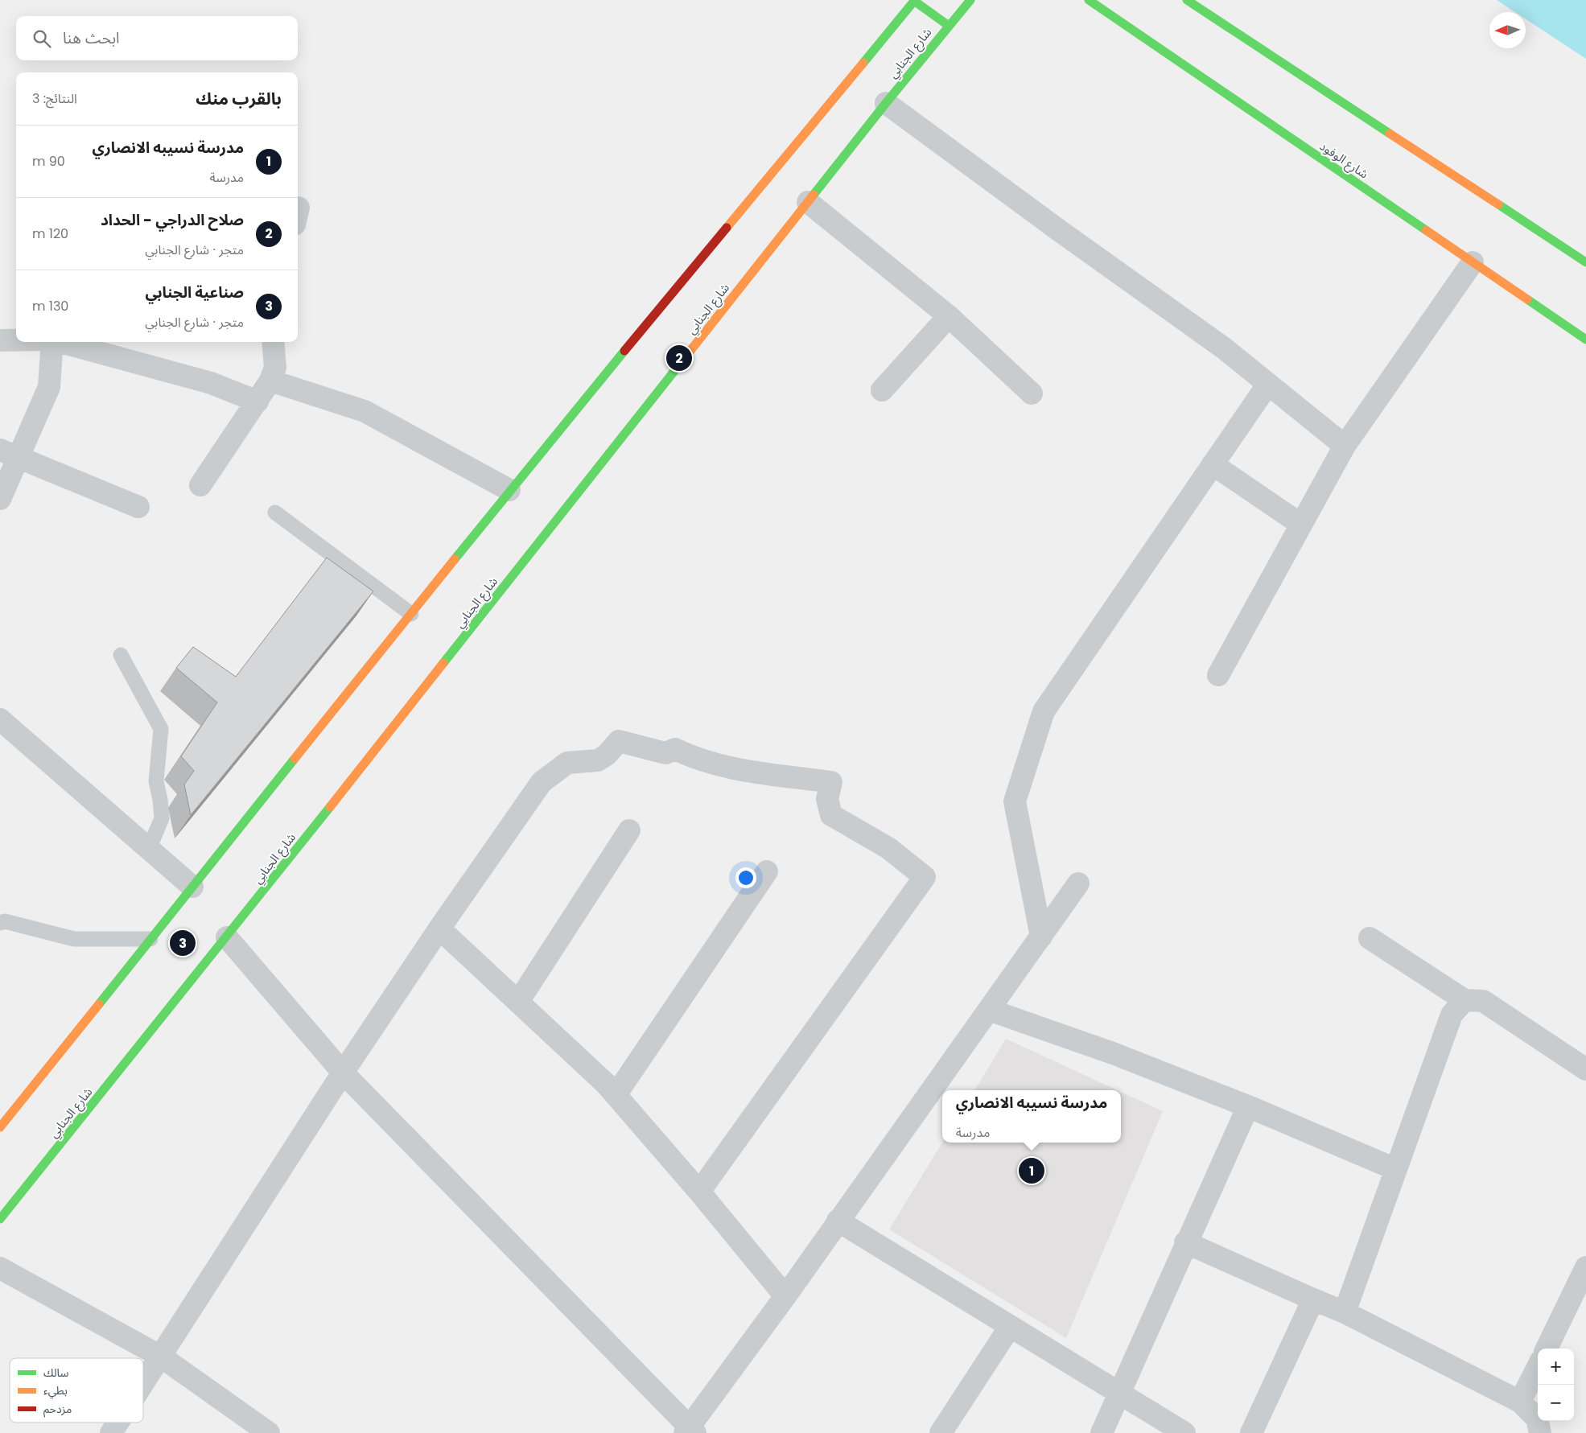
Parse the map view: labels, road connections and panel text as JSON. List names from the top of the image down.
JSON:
{
  "streets": {
    "street": ["شارع الجنابي", "شارع الوفود"]
  },
  "legend": ["سالك", "بطيء", "مزدحم"],
  "north": "left",
  "page": {
    "search": "ابحث هنا",
    "heading": ["بالقرب منك", "النتائج: 3"],
    "list": [
      {
        "mark": "1",
        "name": "مدرسة نسيبه الانصاري",
        "note": "مدرسة",
        "value": "90 m"
      },
      {
        "mark": "2",
        "name": "صلاح الدراجي - الحداد",
        "note": "متجر · شارع الجنابي",
        "value": "120 m"
      },
      {
        "mark": "3",
        "name": "صناعية الجنابي",
        "note": "متجر · شارع الجنابي",
        "value": "130 m"
      }
    ],
    "pins": ["2", "3", "1"],
    "popup": ["مدرسة نسيبه الانصاري", "مدرسة"],
    "map_buttons": ["+", "−"]
  }
}
